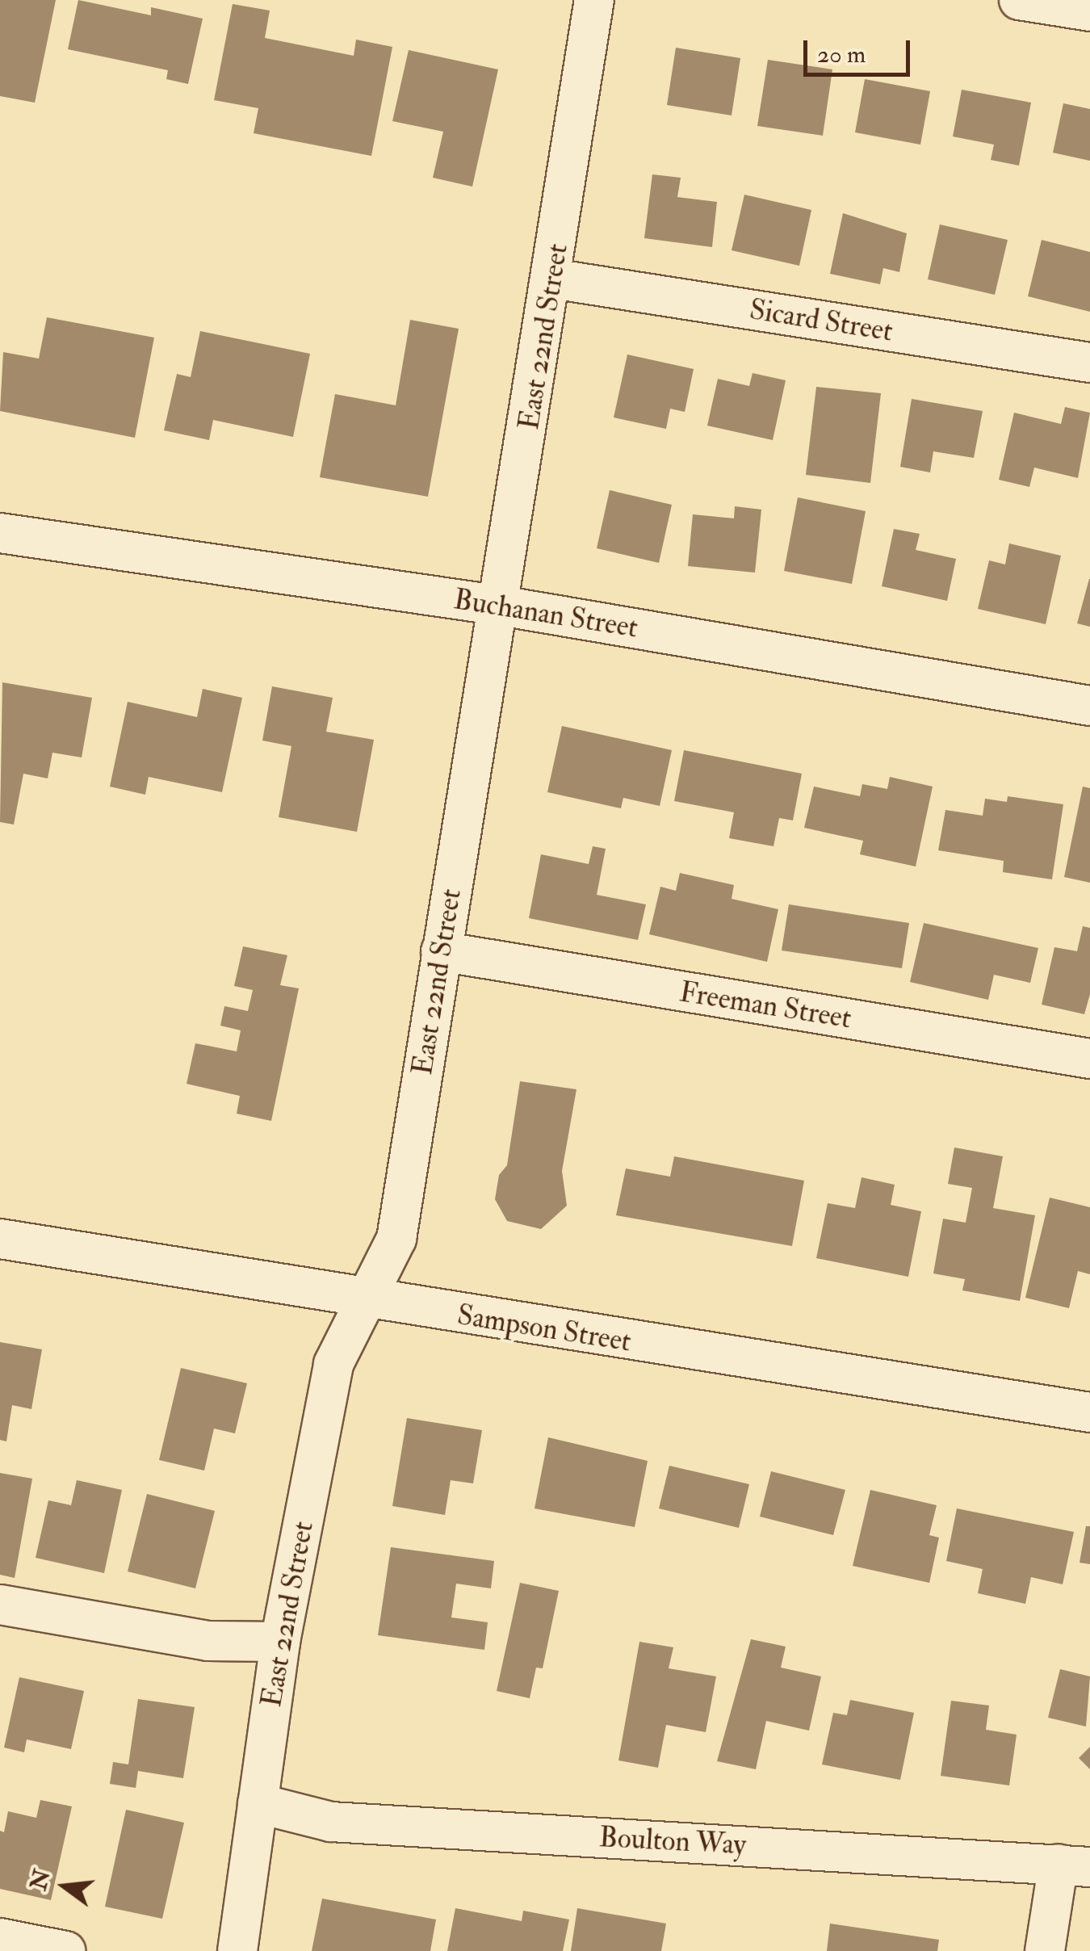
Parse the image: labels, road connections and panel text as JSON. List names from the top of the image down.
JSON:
{
  "streets": {
    "street": [
      "Sicard Street",
      "East 22nd Street",
      "Buchanan Street",
      "Freeman Street",
      "Sampson Street",
      "Boulton Way"
    ]
  },
  "crossings": [
    ["Sicard Street", "East 22nd Street"],
    ["East 22nd Street", "Buchanan Street"],
    ["East 22nd Street", "Freeman Street"],
    ["East 22nd Street", "Sampson Street"],
    ["East 22nd Street", "Boulton Way"]
  ],
  "scale_bar": "20 m",
  "north": "left"
}
